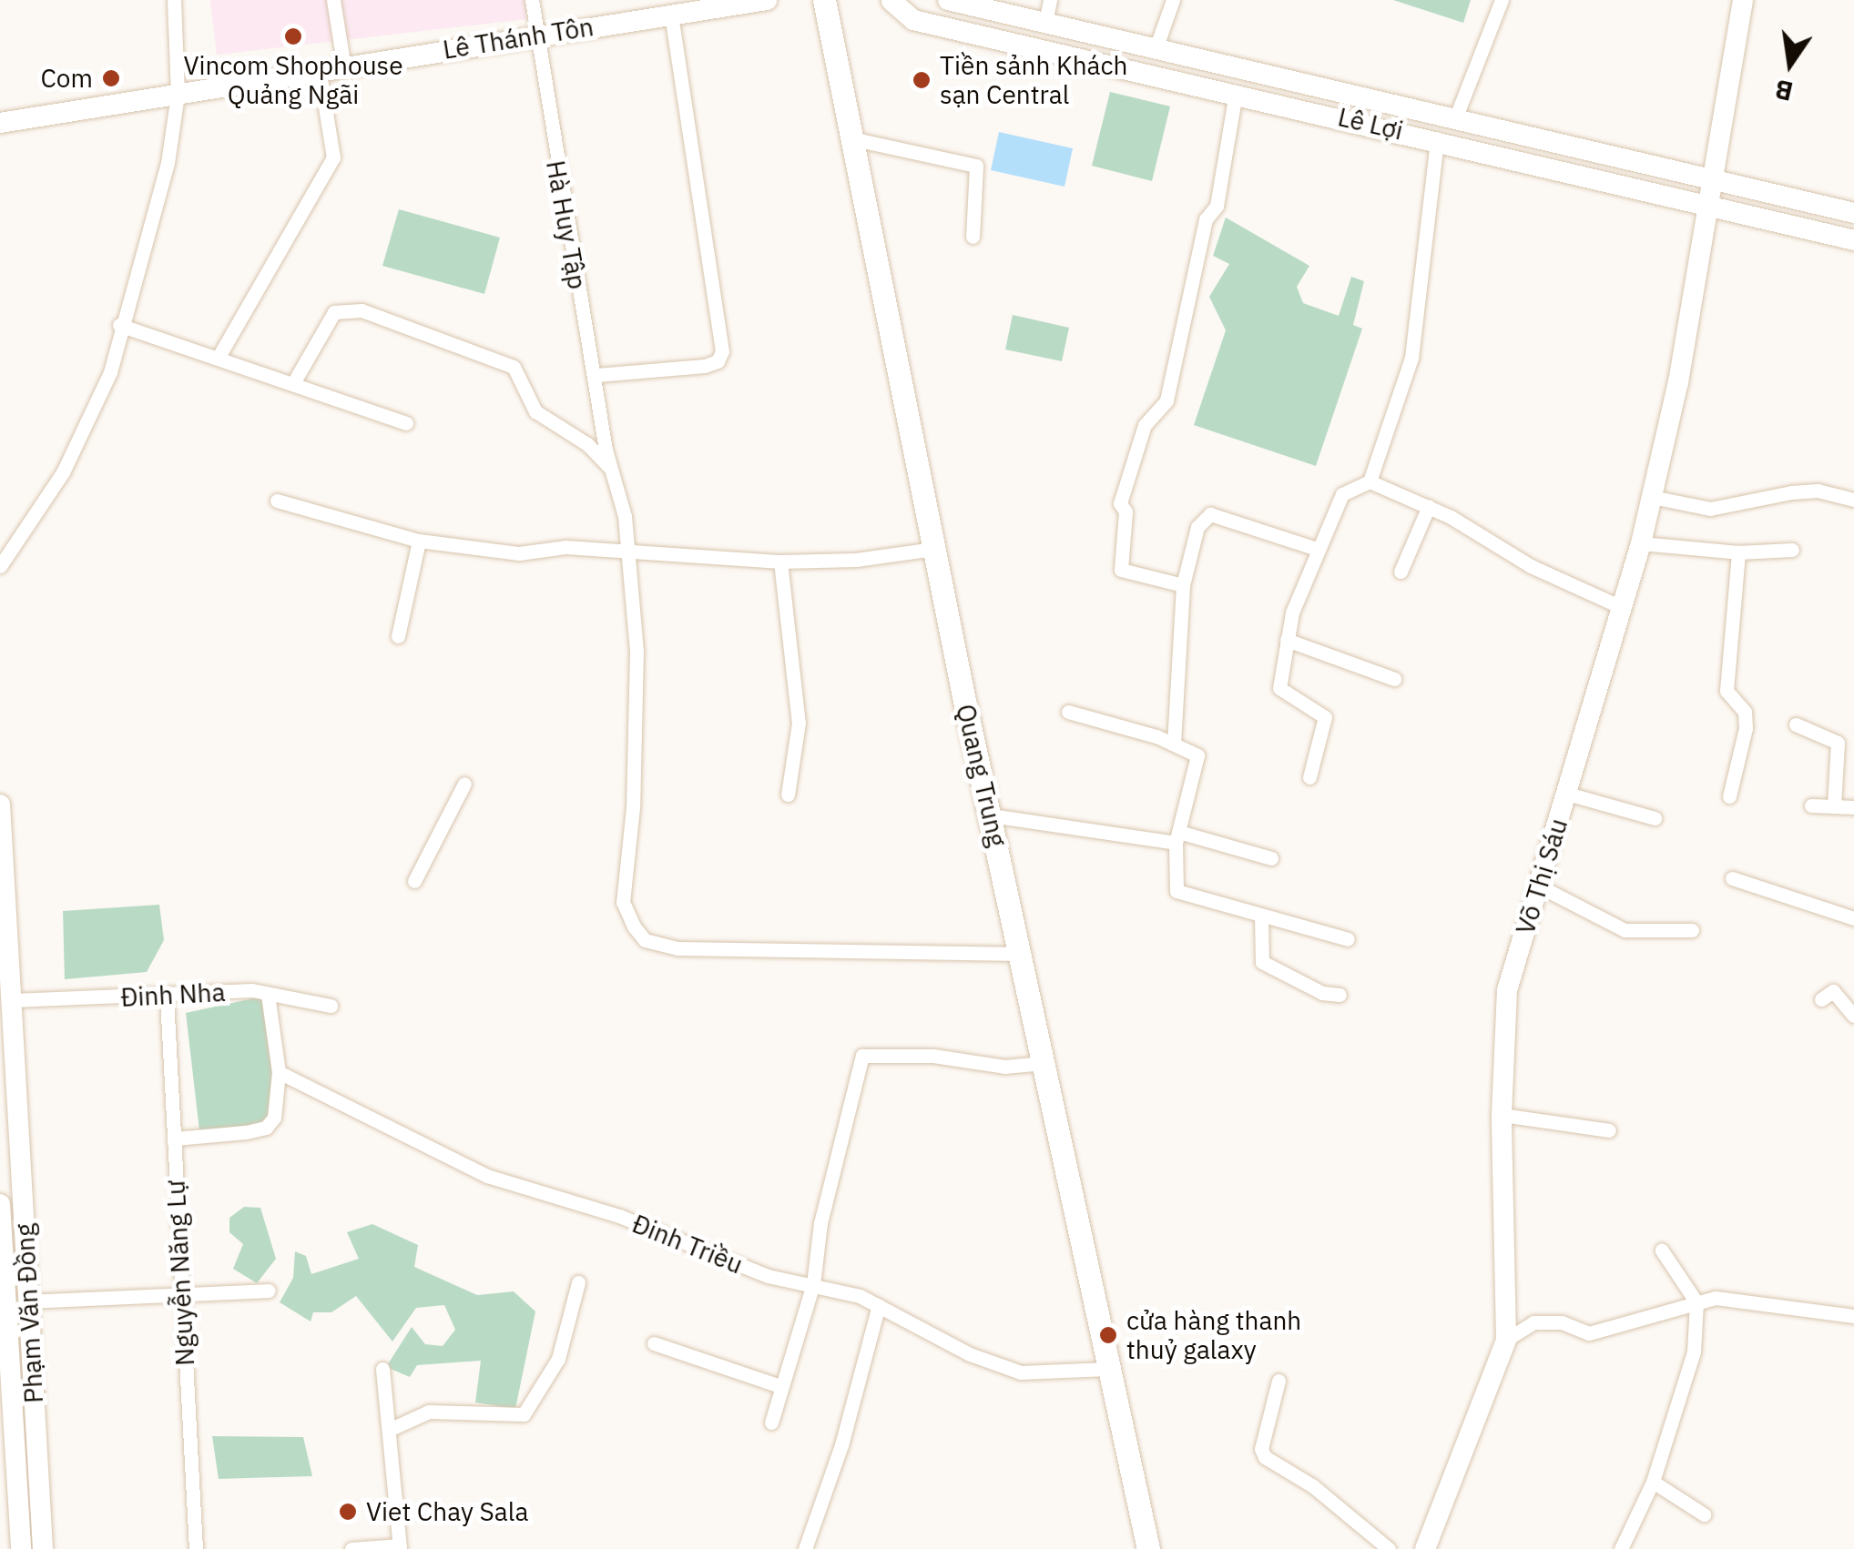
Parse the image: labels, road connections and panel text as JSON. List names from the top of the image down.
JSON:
{
  "streets": {
    "main road": [
      "Lê Thánh Tôn",
      "Lê Lợi",
      "Quang Trung",
      "Võ Thị Sáu",
      "Phạm Văn Đồng"
    ],
    "street": [
      "Hà Huy Tập",
      "Đinh Nha",
      "Đinh Triều",
      "Nguyễn Năng Lự"
    ]
  },
  "crossings": [
    ["Lê Thánh Tôn", "Hà Huy Tập"],
    ["Lê Lợi", "Võ Thị Sáu"],
    ["Hà Huy Tập", "Quang Trung"],
    ["Quang Trung", "Đinh Triều"],
    ["Đinh Nha", "Nguyễn Năng Lự"],
    ["Đinh Nha", "Phạm Văn Đồng"]
  ],
  "places": [
    "Vincom Shophouse Quảng Ngãi",
    "Com",
    "Tiền sảnh Khách sạn Central",
    "cửa hàng thanh thuỷ galaxy",
    "Viet Chay Sala"
  ],
  "north": "bottom"
}
